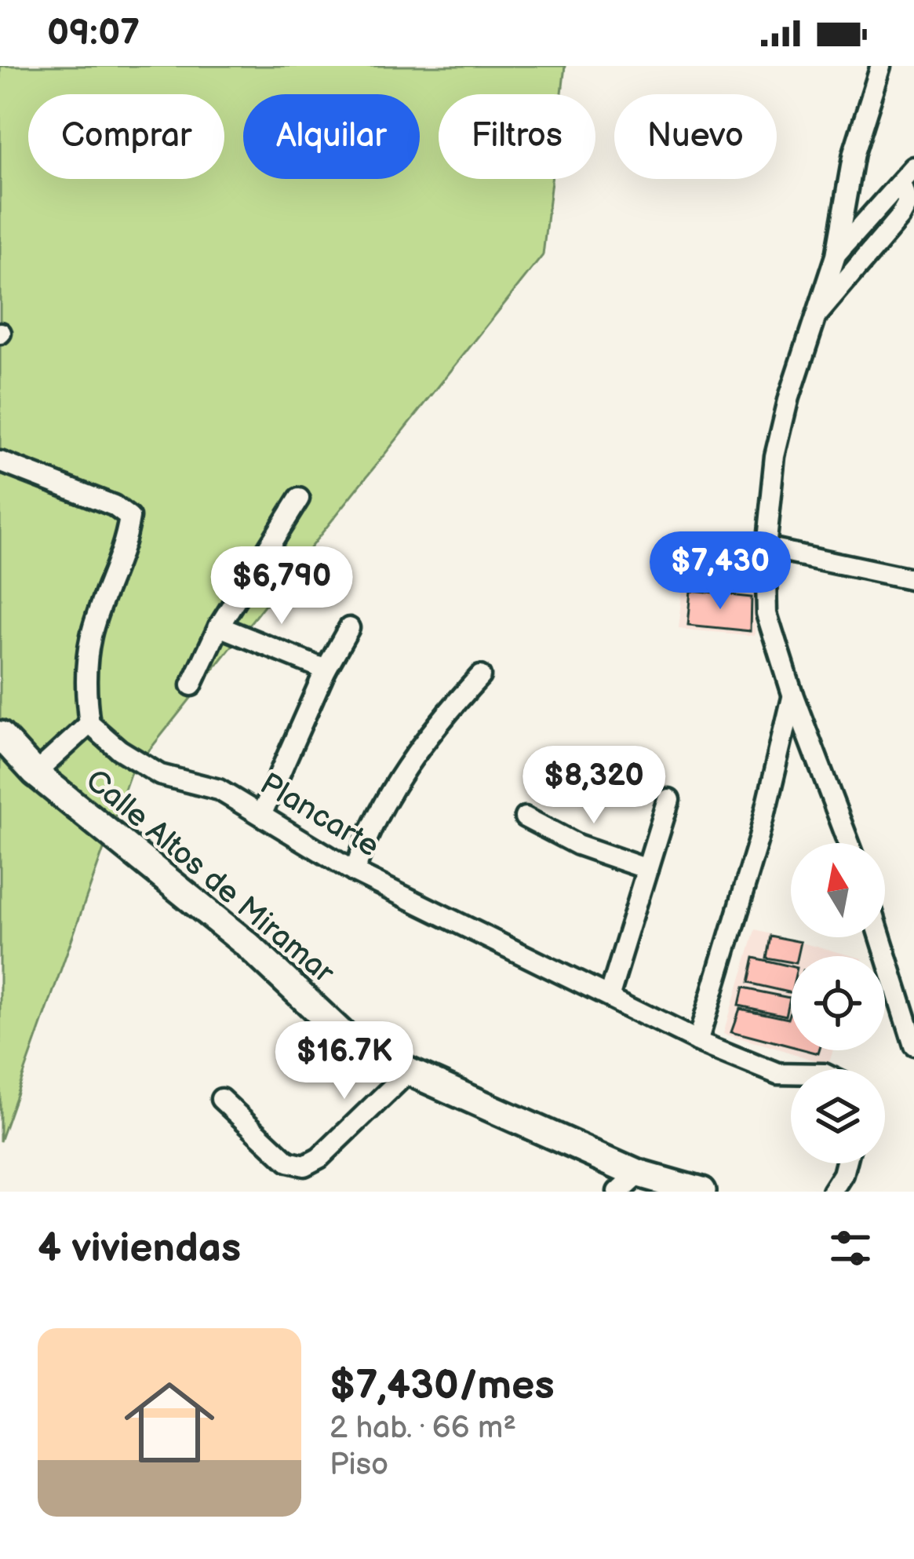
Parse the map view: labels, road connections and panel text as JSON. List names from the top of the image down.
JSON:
{
  "streets": {
    "street": ["Plancarte", "Calle Altos de Miramar"]
  },
  "north": "top",
  "page": {
    "status": "09:07",
    "chip": [
      "Comprar",
      "Alquilar",
      "Filtros",
      "Nuevo"
    ],
    "price": [
      "$7,430",
      "$6,790",
      "$8,320",
      "$16.7K"
    ],
    "heading": "4 viviendas",
    "list": [
      {
        "name": "$7,430/mes",
        "note": "2 hab. · 66 m² · Piso"
      }
    ]
  }
}
